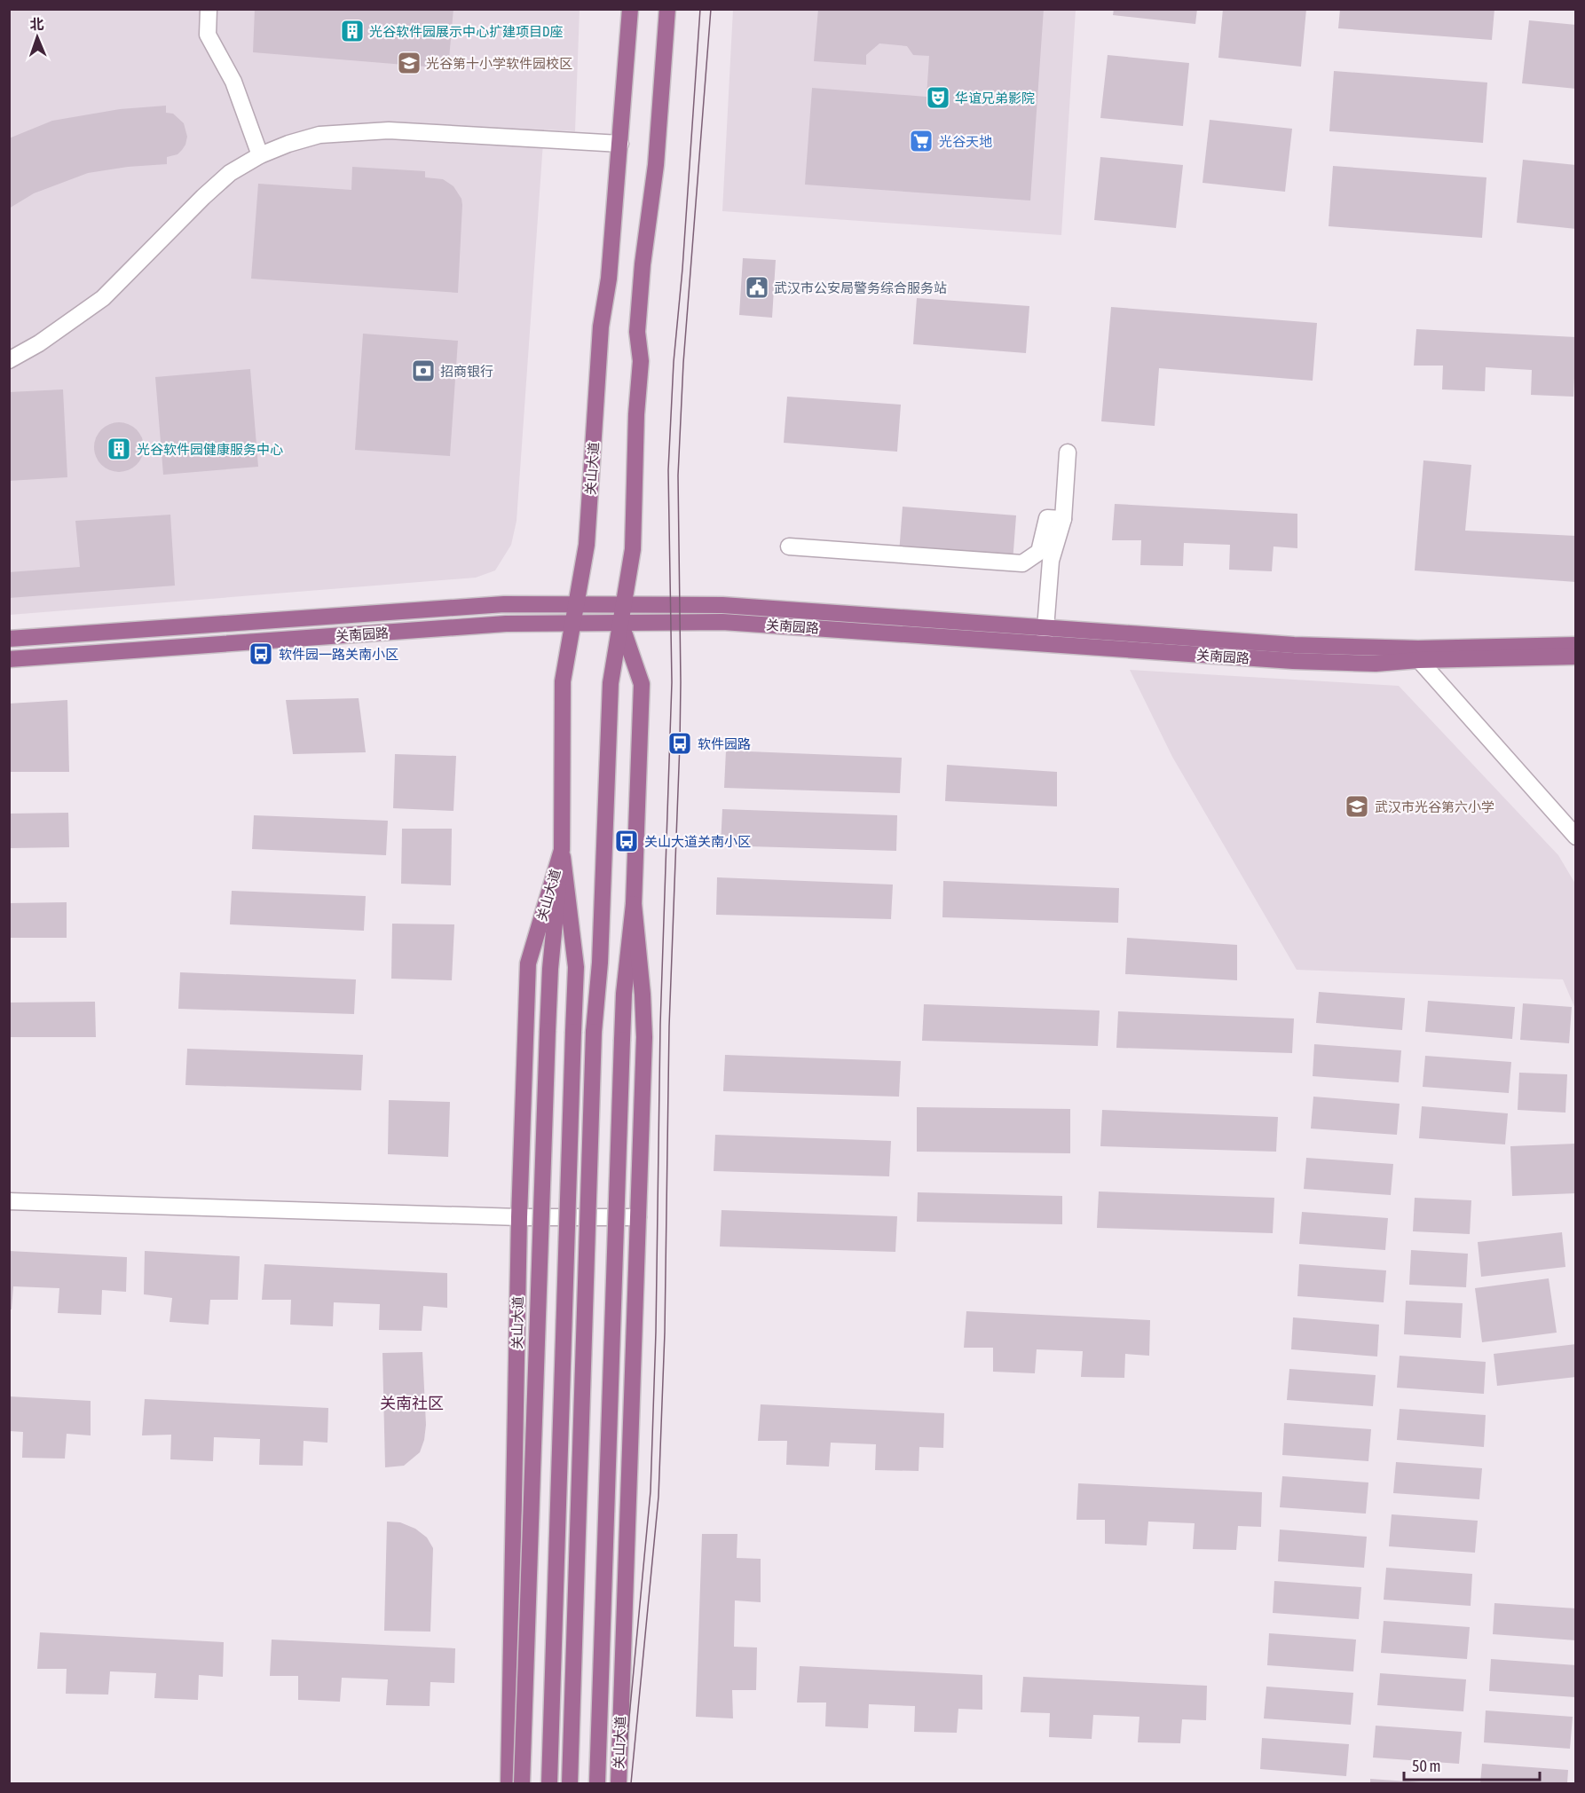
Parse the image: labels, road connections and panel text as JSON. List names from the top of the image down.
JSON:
{
  "streets": {
    "main road": ["关山大道", "关南园路"]
  },
  "crossings": [
    ["关山大道", "关南园路"]
  ],
  "districts": ["关南社区"],
  "places": {
    "building": ["光谷软件园展示中心扩建项目D座", "光谷软件园健康服务中心"],
    "school or university": ["光谷第十小学软件园校区", "武汉市光谷第六小学"],
    "theatre": ["华谊兄弟影院"],
    "supermarket": ["光谷天地"],
    "public building": ["武汉市公安局警务综合服务站"],
    "bank": ["招商银行"],
    "bus stop": ["软件园一路关南小区", "软件园路", "关山大道关南小区"]
  },
  "scale_bar": "50 m",
  "north": "top"
}
